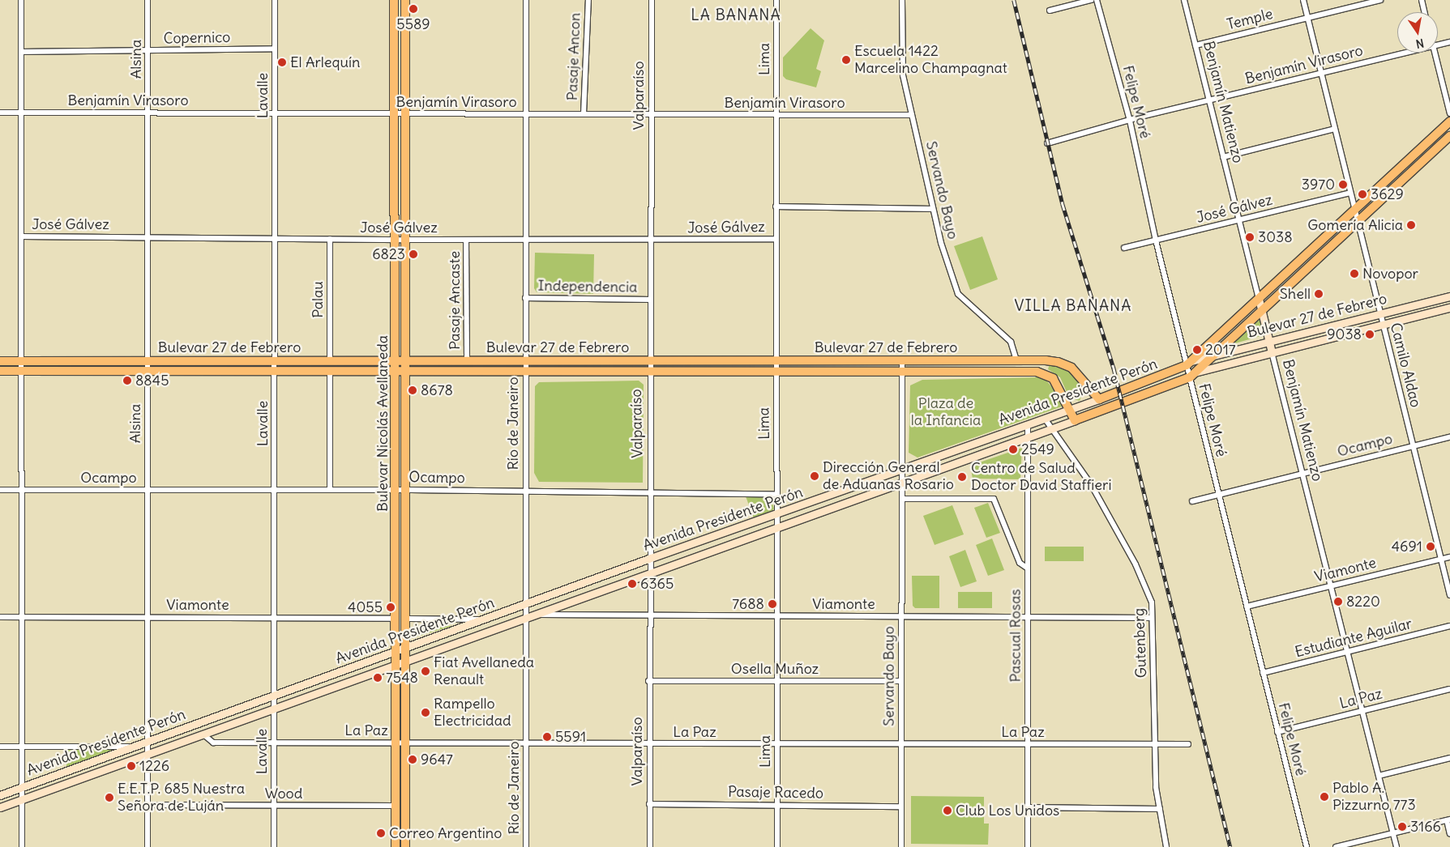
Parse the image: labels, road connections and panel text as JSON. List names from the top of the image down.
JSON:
{
  "streets": {
    "main road": [
      "Benjamín Matienzo",
      "Bulevar 27 de Febrero",
      "Avenida Presidente Perón",
      "Bulevar Nicolás Avellaneda"
    ],
    "street": [
      "Temple",
      "Copernico",
      "Pasaje Ancon",
      "Alsina",
      "Lima",
      "Benjamín Virasoro",
      "Lavalle",
      "Valparaíso",
      "Felipe Moré",
      "Servando Bayo",
      "José Gálvez",
      "Independencia",
      "Palau",
      "Pasaje Ancaste",
      "Camilo Aldao",
      "Río de Janeiro",
      "Ocampo",
      "Viamonte",
      "Pascual Rosas",
      "Estudiante Aguilar",
      "Gutenberg",
      "Osella Muñoz",
      "La Paz",
      "Pasaje Racedo",
      "Wood"
    ]
  },
  "crossings": [
    ["Temple", "Benjamín Matienzo"],
    ["Temple", "Camilo Aldao"],
    ["Copernico", "Alsina"],
    ["Copernico", "Lavalle"],
    ["Pasaje Ancon", "Benjamín Virasoro"],
    ["Alsina", "Benjamín Virasoro"],
    ["Alsina", "José Gálvez"],
    ["Alsina", "Bulevar 27 de Febrero"],
    ["Alsina", "Avenida Presidente Perón"],
    ["Alsina", "Ocampo"],
    ["Alsina", "Viamonte"],
    ["Alsina", "Wood"],
    ["Lima", "Benjamín Virasoro"],
    ["Lima", "José Gálvez"],
    ["Lima", "Bulevar 27 de Febrero"],
    ["Lima", "Avenida Presidente Perón"],
    ["Lima", "Ocampo"],
    ["Lima", "Viamonte"],
    ["Lima", "Osella Muñoz"],
    ["Lima", "La Paz"],
    ["Lima", "Pasaje Racedo"],
    ["Benjamín Virasoro", "Lavalle"],
    ["Benjamín Virasoro", "Valparaíso"],
    ["Benjamín Virasoro", "Felipe Moré"],
    ["Benjamín Virasoro", "Benjamín Matienzo"],
    ["Benjamín Virasoro", "Servando Bayo"],
    ["Benjamín Virasoro", "Camilo Aldao"],
    ["Benjamín Virasoro", "Bulevar Nicolás Avellaneda"],
    ["Benjamín Virasoro", "Río de Janeiro"],
    ["Lavalle", "José Gálvez"],
    ["Lavalle", "Bulevar 27 de Febrero"],
    ["Lavalle", "Avenida Presidente Perón"],
    ["Lavalle", "Ocampo"],
    ["Lavalle", "Viamonte"],
    ["Lavalle", "La Paz"],
    ["Lavalle", "Wood"],
    ["Valparaíso", "José Gálvez"],
    ["Valparaíso", "Independencia"],
    ["Valparaíso", "Bulevar 27 de Febrero"],
    ["Valparaíso", "Avenida Presidente Perón"],
    ["Valparaíso", "Ocampo"],
    ["Valparaíso", "Viamonte"],
    ["Valparaíso", "Osella Muñoz"],
    ["Valparaíso", "La Paz"],
    ["Valparaíso", "Pasaje Racedo"],
    ["Felipe Moré", "José Gálvez"],
    ["Felipe Moré", "Bulevar 27 de Febrero"],
    ["Felipe Moré", "Avenida Presidente Perón"],
    ["Felipe Moré", "Ocampo"],
    ["Felipe Moré", "Viamonte"],
    ["Felipe Moré", "Estudiante Aguilar"],
    ["Felipe Moré", "La Paz"],
    ["Benjamín Matienzo", "José Gálvez"],
    ["Benjamín Matienzo", "Bulevar 27 de Febrero"],
    ["Benjamín Matienzo", "Avenida Presidente Perón"],
    ["Benjamín Matienzo", "Ocampo"],
    ["Benjamín Matienzo", "Viamonte"],
    ["Benjamín Matienzo", "Estudiante Aguilar"],
    ["Benjamín Matienzo", "La Paz"],
    ["Servando Bayo", "José Gálvez"],
    ["Servando Bayo", "Bulevar 27 de Febrero"],
    ["Servando Bayo", "Avenida Presidente Perón"],
    ["Servando Bayo", "Viamonte"],
    ["Servando Bayo", "Osella Muñoz"],
    ["Servando Bayo", "La Paz"],
    ["Servando Bayo", "Pasaje Racedo"],
    ["José Gálvez", "Palau"],
    ["José Gálvez", "Pasaje Ancaste"],
    ["José Gálvez", "Camilo Aldao"],
    ["José Gálvez", "Bulevar Nicolás Avellaneda"],
    ["José Gálvez", "Río de Janeiro"],
    ["Independencia", "Río de Janeiro"],
    ["Palau", "Bulevar 27 de Febrero"],
    ["Pasaje Ancaste", "Bulevar 27 de Febrero"],
    ["Bulevar 27 de Febrero", "Camilo Aldao"],
    ["Bulevar 27 de Febrero", "Avenida Presidente Perón"],
    ["Bulevar 27 de Febrero", "Bulevar Nicolás Avellaneda"],
    ["Bulevar 27 de Febrero", "Río de Janeiro"],
    ["Camilo Aldao", "Avenida Presidente Perón"],
    ["Camilo Aldao", "Ocampo"],
    ["Camilo Aldao", "Viamonte"],
    ["Avenida Presidente Perón", "Bulevar Nicolás Avellaneda"],
    ["Avenida Presidente Perón", "Río de Janeiro"],
    ["Avenida Presidente Perón", "Viamonte"],
    ["Avenida Presidente Perón", "Pascual Rosas"],
    ["Avenida Presidente Perón", "Gutenberg"],
    ["Avenida Presidente Perón", "La Paz"],
    ["Bulevar Nicolás Avellaneda", "Ocampo"],
    ["Bulevar Nicolás Avellaneda", "Viamonte"],
    ["Bulevar Nicolás Avellaneda", "La Paz"],
    ["Bulevar Nicolás Avellaneda", "Wood"],
    ["Río de Janeiro", "Ocampo"],
    ["Río de Janeiro", "La Paz"],
    ["Viamonte", "Pascual Rosas"],
    ["Viamonte", "Gutenberg"],
    ["Pascual Rosas", "La Paz"],
    ["Gutenberg", "La Paz"]
  ],
  "districts": ["LA BANANA", "VILLA BANANA"],
  "parks": ["Plaza de la Infancia"],
  "places": [
    "5589",
    "Escuela 1422 Marcelino Champagnat",
    "El Arlequín",
    "3970",
    "3629",
    "Gomería Alicia",
    "3038",
    "6823",
    "Novopor",
    "Shell",
    "9038",
    "2017",
    "8845",
    "8678",
    "2549",
    "Dirección General de Aduanas Rosario",
    "Centro de Salud Doctor David Staffieri",
    "4691",
    "6365",
    "8220",
    "7688",
    "4055",
    "Fiat Avellaneda Renault",
    "7548",
    "Rampello Electricidad",
    "5591",
    "9647",
    "1226",
    "Pablo A. Pizzurno 773",
    "E.E.T.P. 685 Nuestra Señora de Luján",
    "Club Los Unidos",
    "3166",
    "Correo Argentino"
  ],
  "north": "bottom"
}
